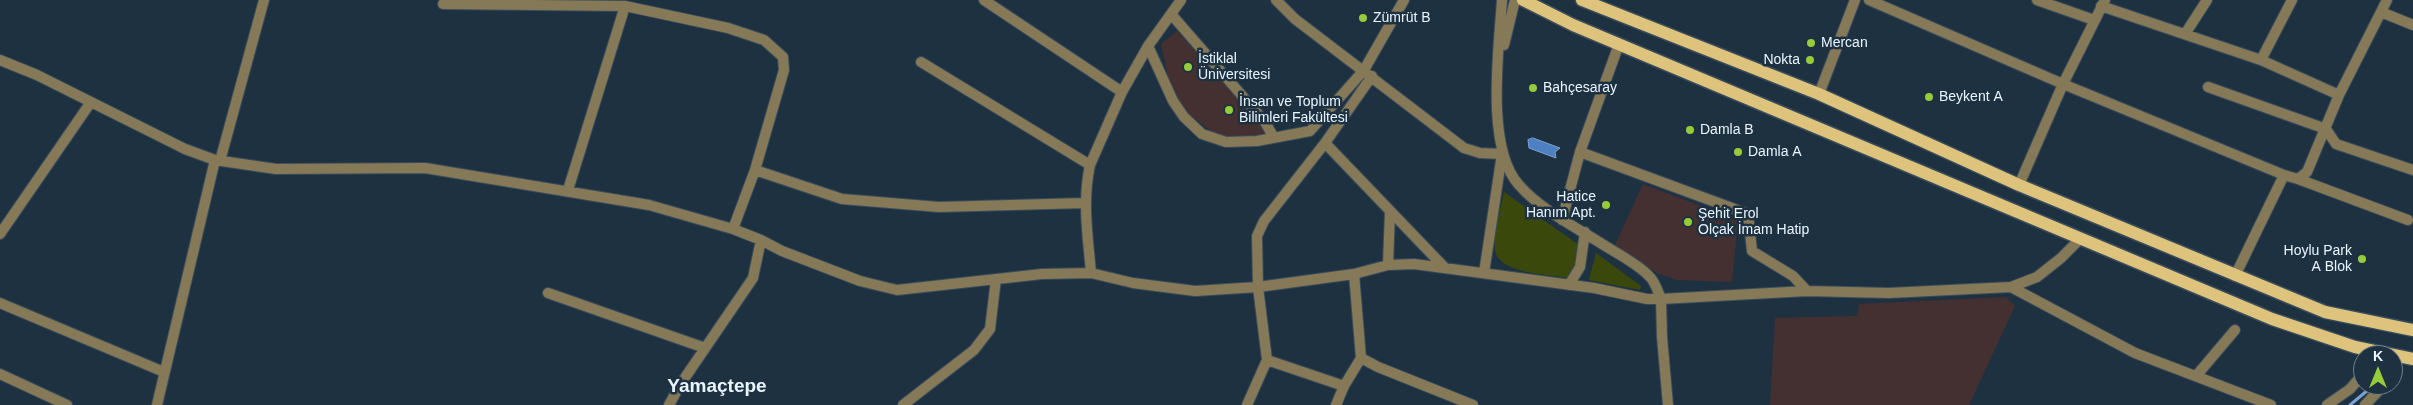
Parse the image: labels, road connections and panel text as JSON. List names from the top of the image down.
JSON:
{
  "districts": ["Yamaçtepe"],
  "places": [
    "Zümrüt B",
    "Mercan",
    "Nokta",
    "İstiklal Üniversitesi",
    "Bahçesaray",
    "Beykent A",
    "İnsan ve Toplum Bilimleri Fakültesi",
    "Damla B",
    "Damla A",
    "Hatice Hanım Apt.",
    "Şehit Erol Olçak İmam Hatip",
    "Hoylu Park A Blok"
  ],
  "north": "top"
}
